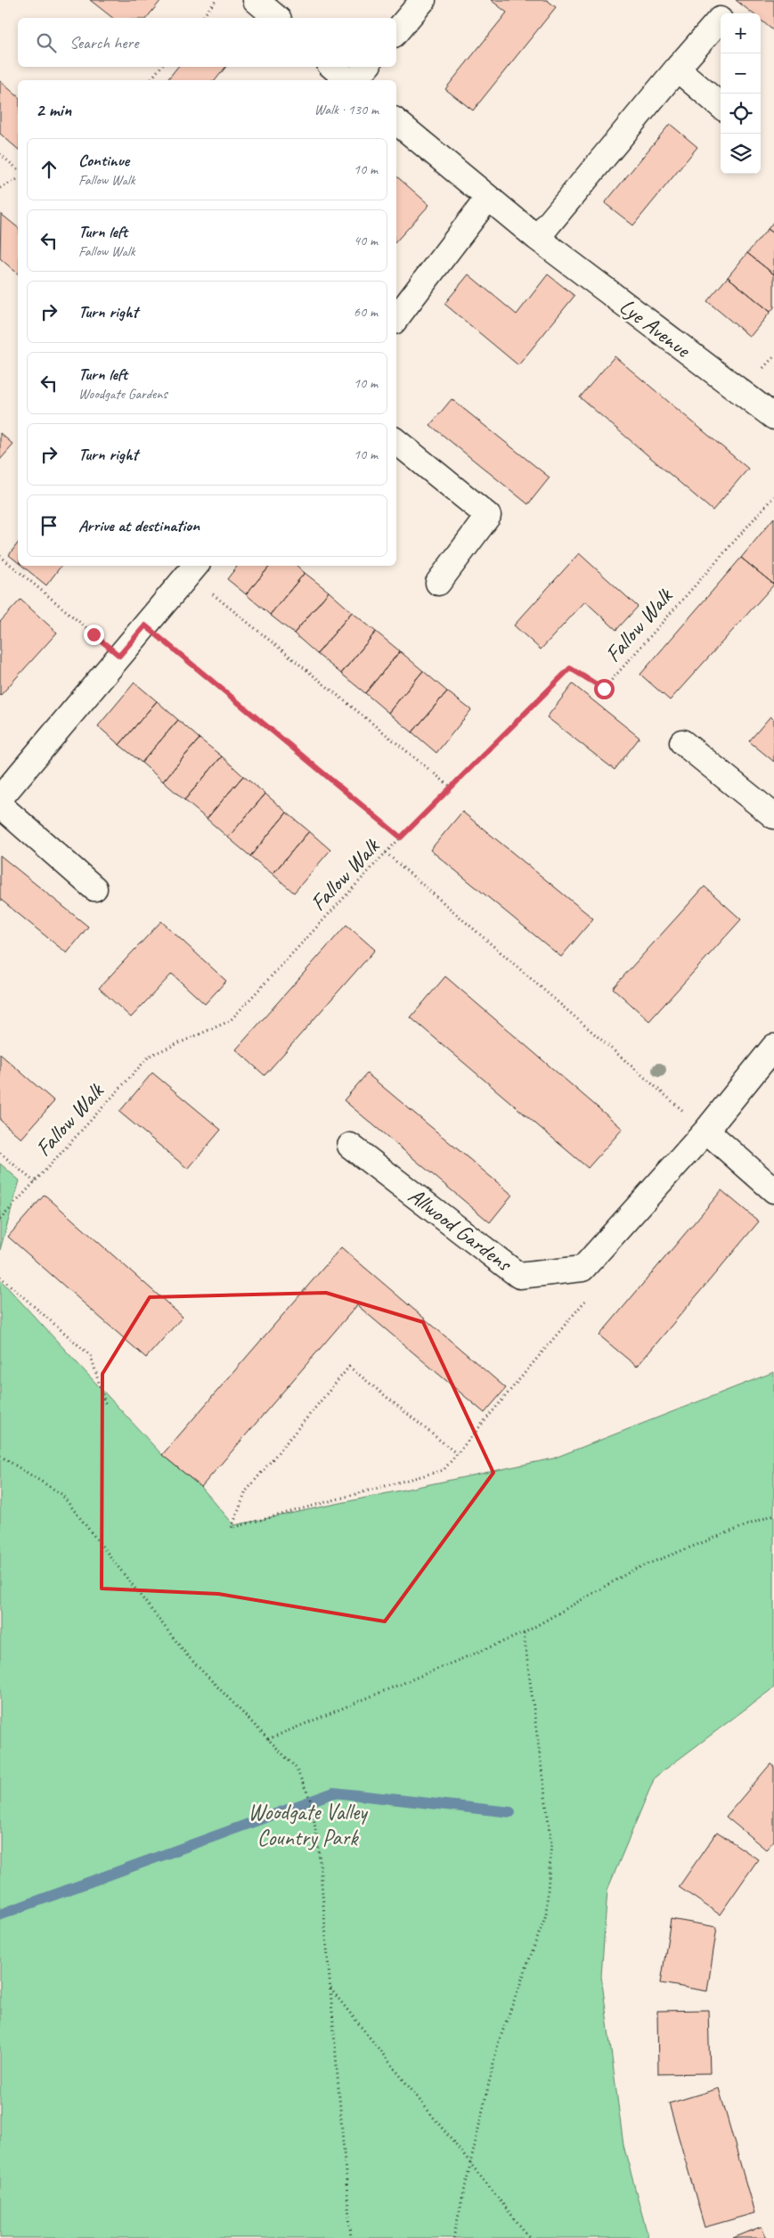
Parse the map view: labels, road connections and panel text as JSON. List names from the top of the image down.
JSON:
{
  "streets": {
    "street": ["Lye Avenue", "Allwood Gardens"],
    "path": ["Fallow Walk"]
  },
  "parks": ["Woodgate Valley Country Park"],
  "page": {
    "map_buttons": ["+", "−"],
    "search": "Search here",
    "heading": ["2 min", "Walk · 130 m"],
    "list": [
      ["Continue", "Fallow Walk", "10 m"],
      ["Turn left", "Fallow Walk", "40 m"],
      ["Turn right", "60 m"],
      ["Turn left", "Woodgate Gardens", "10 m"],
      ["Turn right", "10 m"],
      "Arrive at destination"
    ]
  }
}
